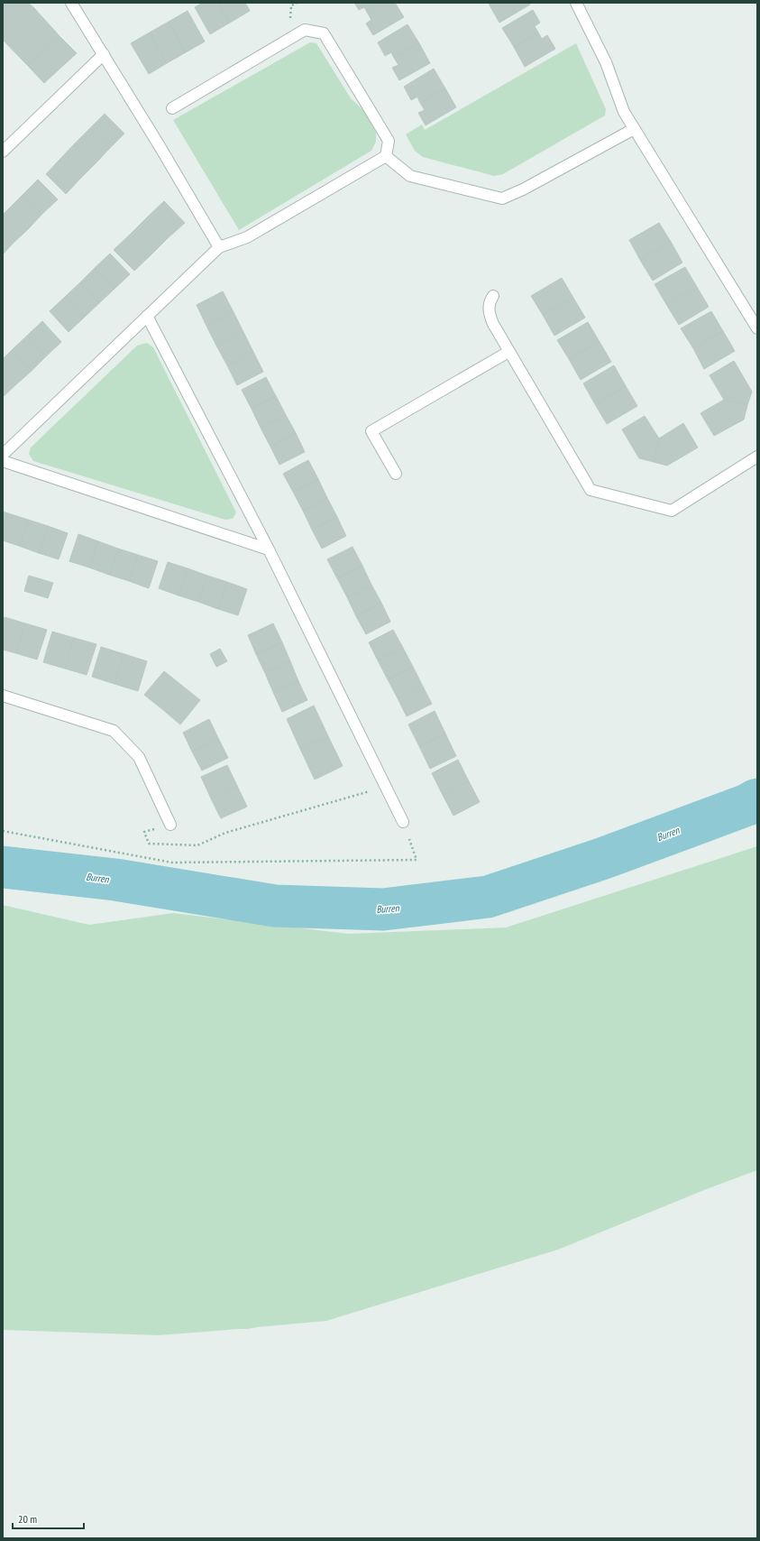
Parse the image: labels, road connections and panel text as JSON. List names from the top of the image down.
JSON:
{
  "water": ["Burren"],
  "scale_bar": "20 m"
}
